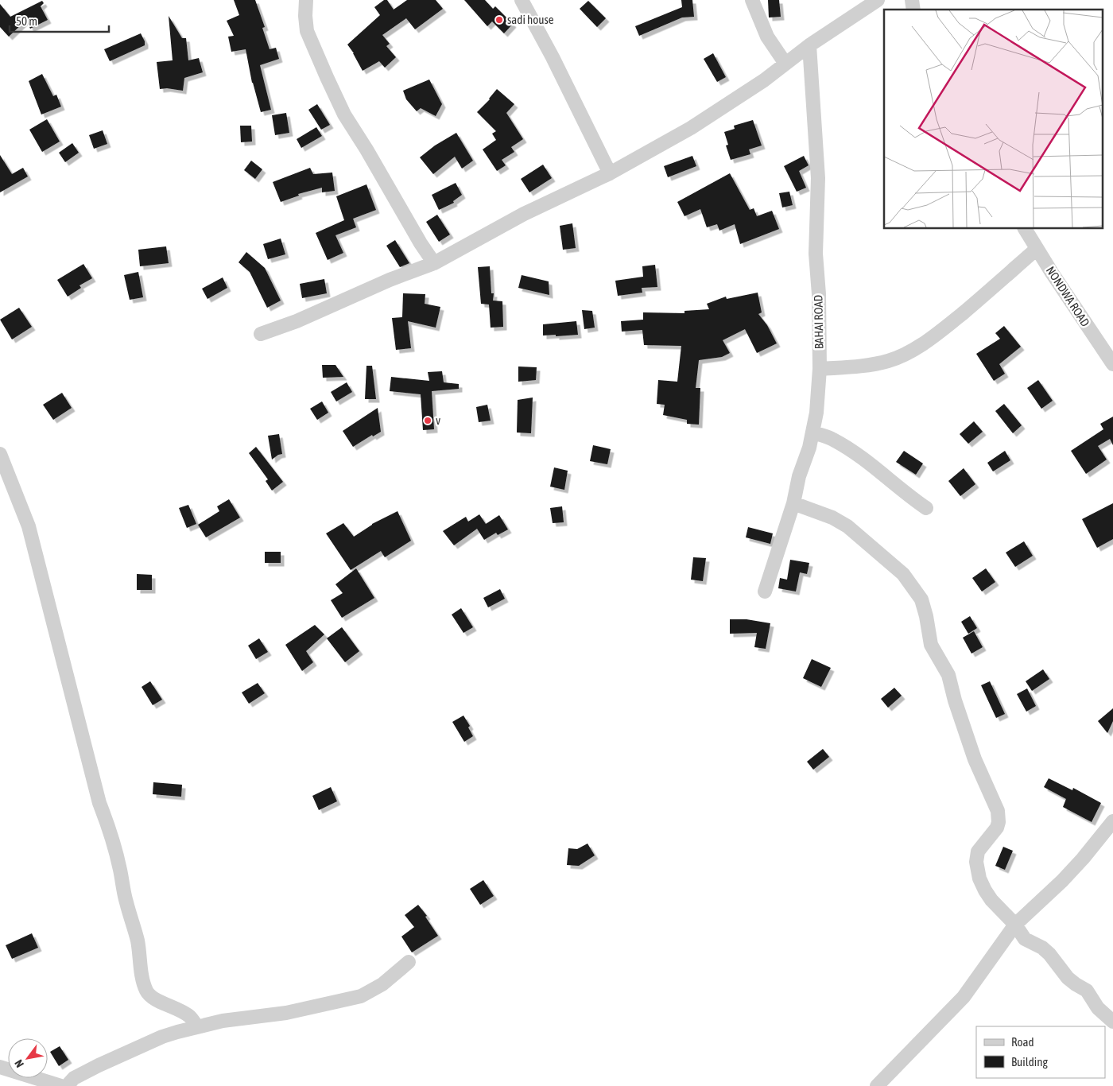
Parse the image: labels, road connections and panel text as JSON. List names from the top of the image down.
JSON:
{
  "streets": {
    "street": ["NONDWA ROAD", "BAHAI ROAD"]
  },
  "places": ["sadi house", "v"],
  "legend": ["Road", "Building"],
  "scale_bar": "50 m",
  "north": "bottom left"
}
